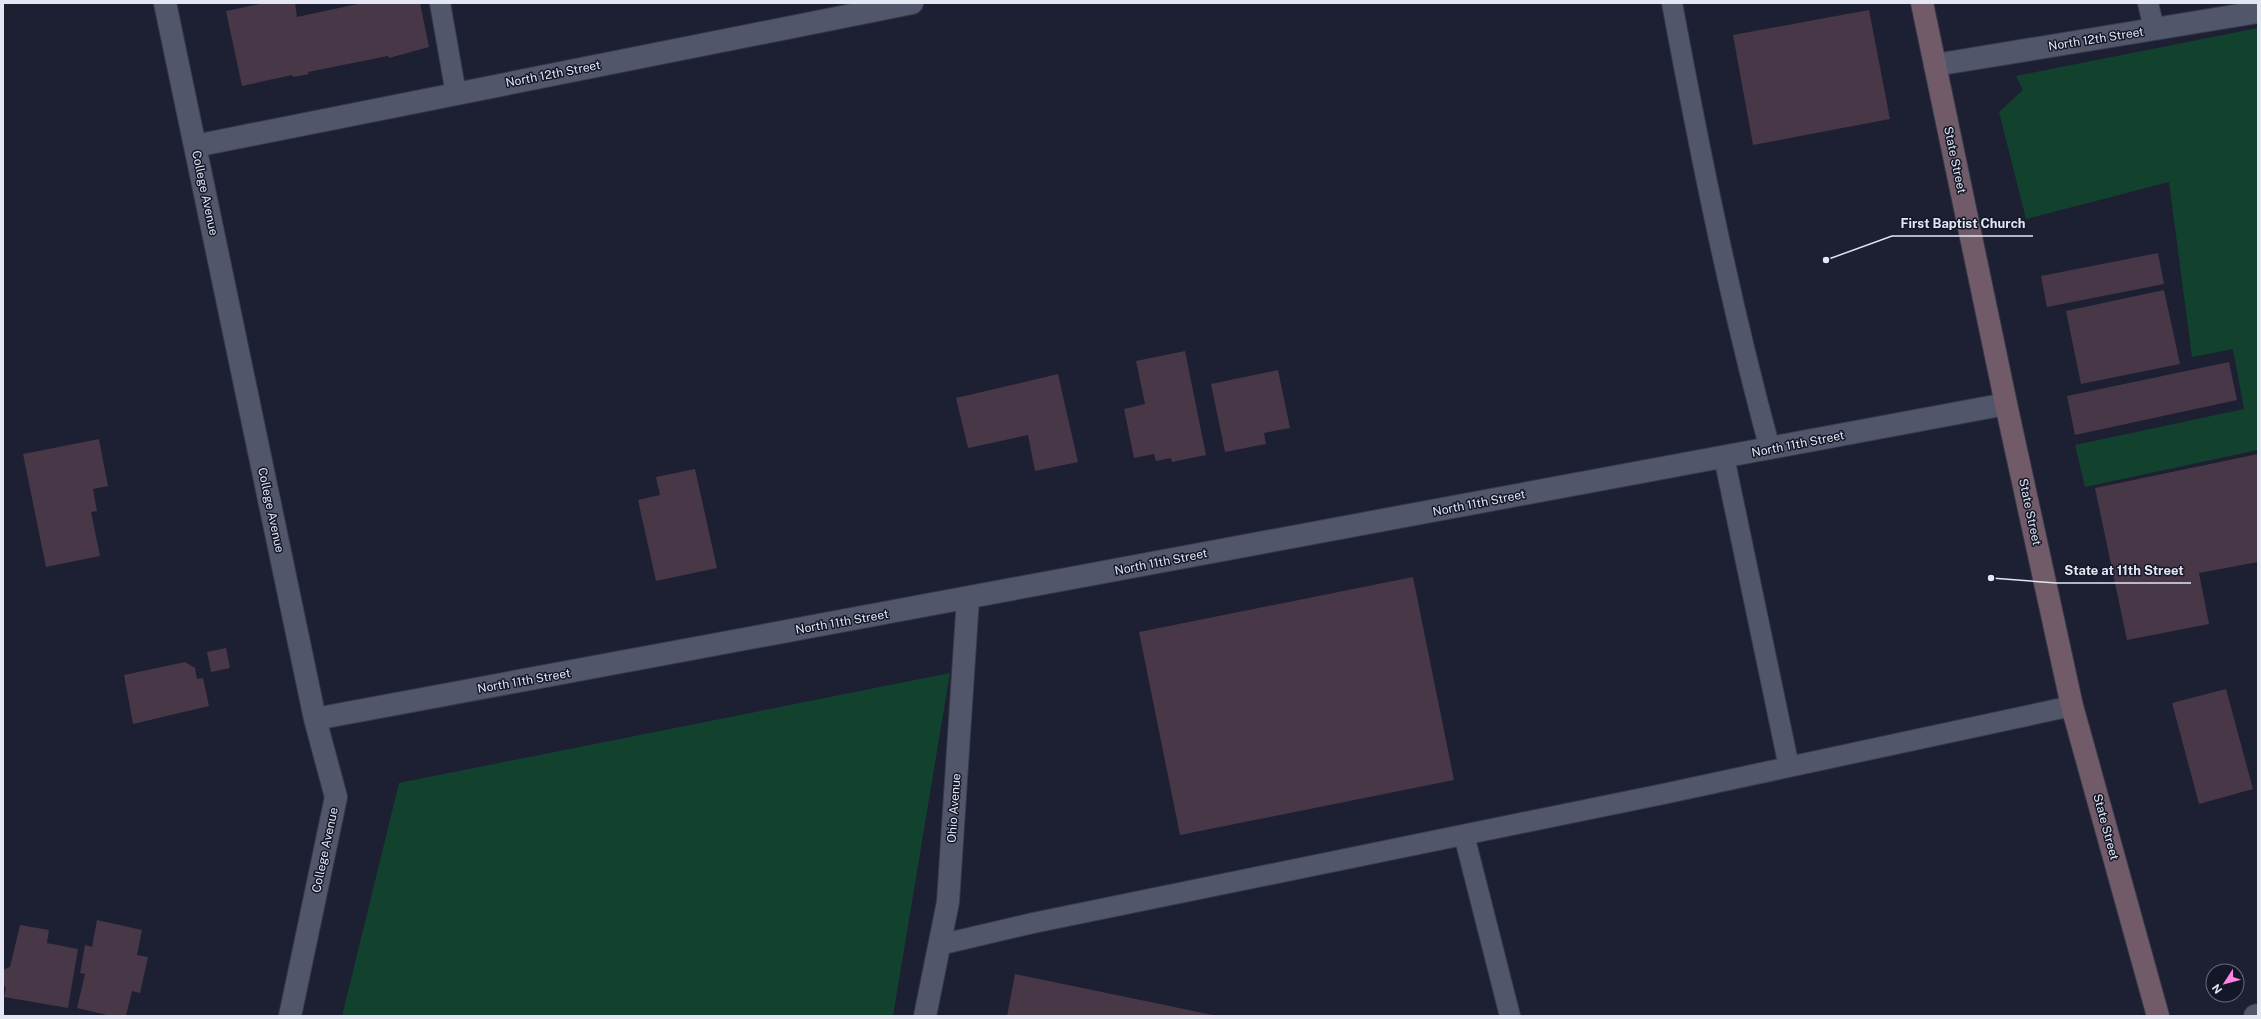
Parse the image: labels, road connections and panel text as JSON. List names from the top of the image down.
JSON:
{
  "streets": {
    "main road": ["State Street"],
    "street": [
      "North 12th Street",
      "College Avenue",
      "North 11th Street",
      "Ohio Avenue"
    ]
  },
  "crossings": [
    ["North 12th Street", "State Street"],
    ["North 12th Street", "College Avenue"],
    ["State Street", "North 11th Street"],
    ["College Avenue", "North 11th Street"],
    ["North 11th Street", "Ohio Avenue"]
  ],
  "places": ["First Baptist Church", "State at 11th Street"],
  "north": "bottom left"
}
